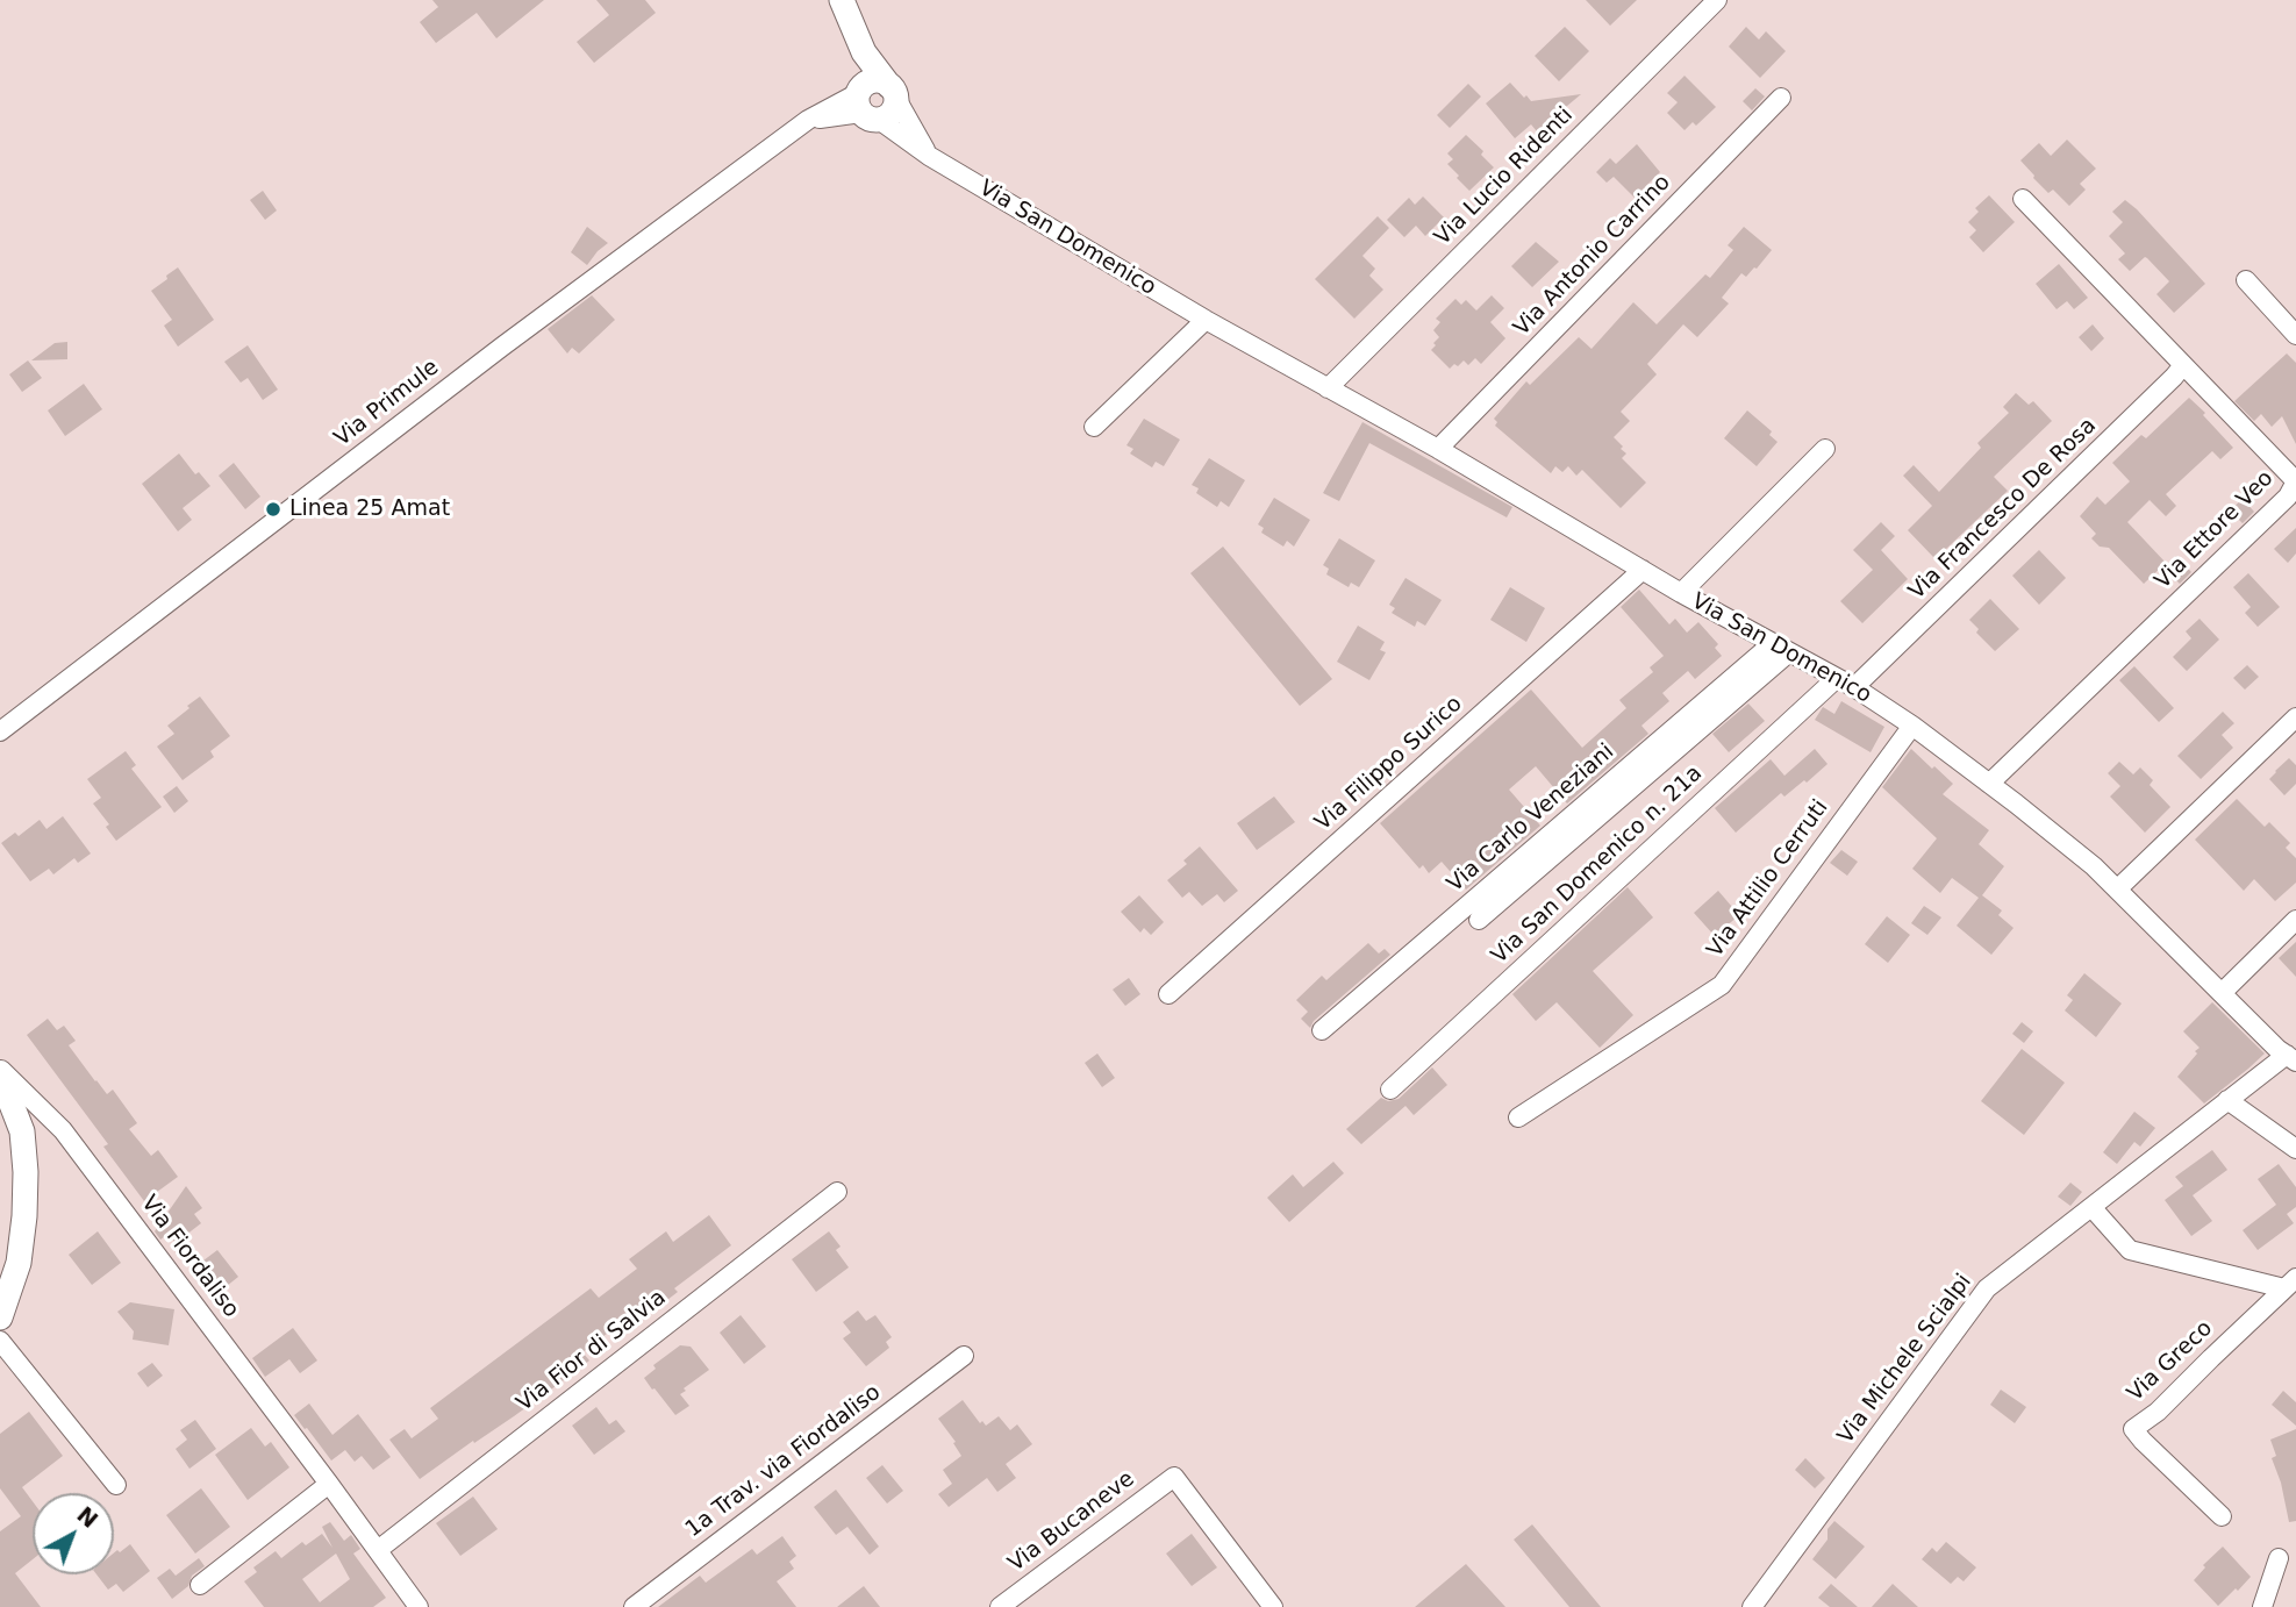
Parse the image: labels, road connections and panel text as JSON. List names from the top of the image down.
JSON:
{
  "streets": {
    "street": [
      "Via Lucio Ridenti",
      "Via San Domenico",
      "Via Antonio Carrino",
      "Via Primule",
      "Via Francesco De Rosa",
      "Via Ettore Veo",
      "Via Filippo Surico",
      "Via Carlo Veneziani",
      "Via San Domenico n. 21a",
      "Via Attilio Cerruti",
      "Via Fiordaliso",
      "Via Fior di Salvia",
      "Via Michele Scialpi",
      "Via Greco",
      "1a Trav. via Fiordaliso",
      "Via Bucaneve"
    ]
  },
  "crossings": [
    ["Via Lucio Ridenti", "Via San Domenico"],
    ["Via San Domenico", "Via Antonio Carrino"],
    ["Via San Domenico", "Via Primule"],
    ["Via San Domenico", "Via Francesco De Rosa"],
    ["Via San Domenico", "Via Ettore Veo"],
    ["Via San Domenico", "Via Filippo Surico"],
    ["Via San Domenico", "Via Carlo Veneziani"],
    ["Via San Domenico", "Via San Domenico n. 21a"],
    ["Via San Domenico", "Via Attilio Cerruti"],
    ["Via San Domenico", "Via Michele Scialpi"],
    ["Via Francesco De Rosa", "Via Ettore Veo"],
    ["Via Fiordaliso", "Via Fior di Salvia"]
  ],
  "places": ["Linea 25 Amat"],
  "north": "top right"
}
